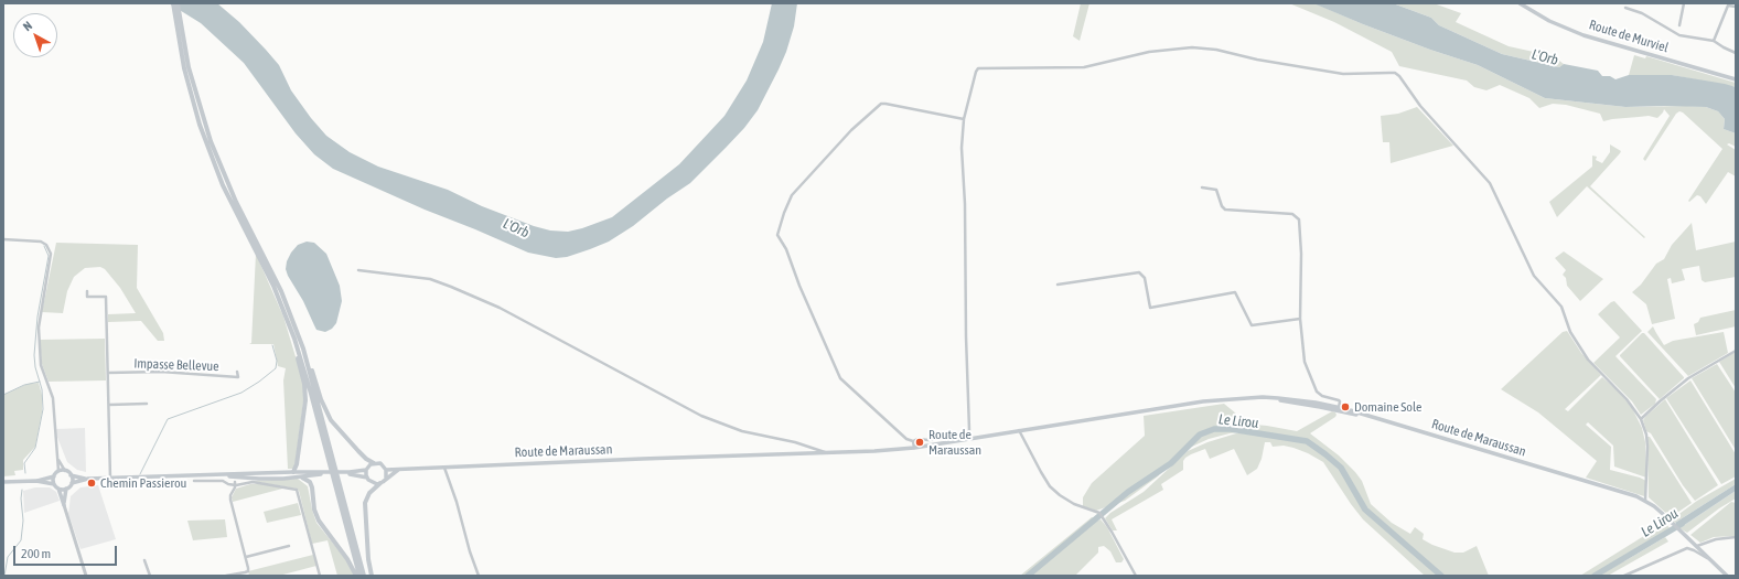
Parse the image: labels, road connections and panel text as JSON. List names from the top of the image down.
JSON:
{
  "streets": {
    "main road": ["Route de Murviel", "Route de Maraussan"],
    "street": ["Impasse Bellevue"]
  },
  "water": ["L'Orb", "Le Lirou"],
  "places": ["Domaine Sole", "Route de Maraussan", "Chemin Passierou"],
  "scale_bar": "200 m",
  "north": "top left"
}
